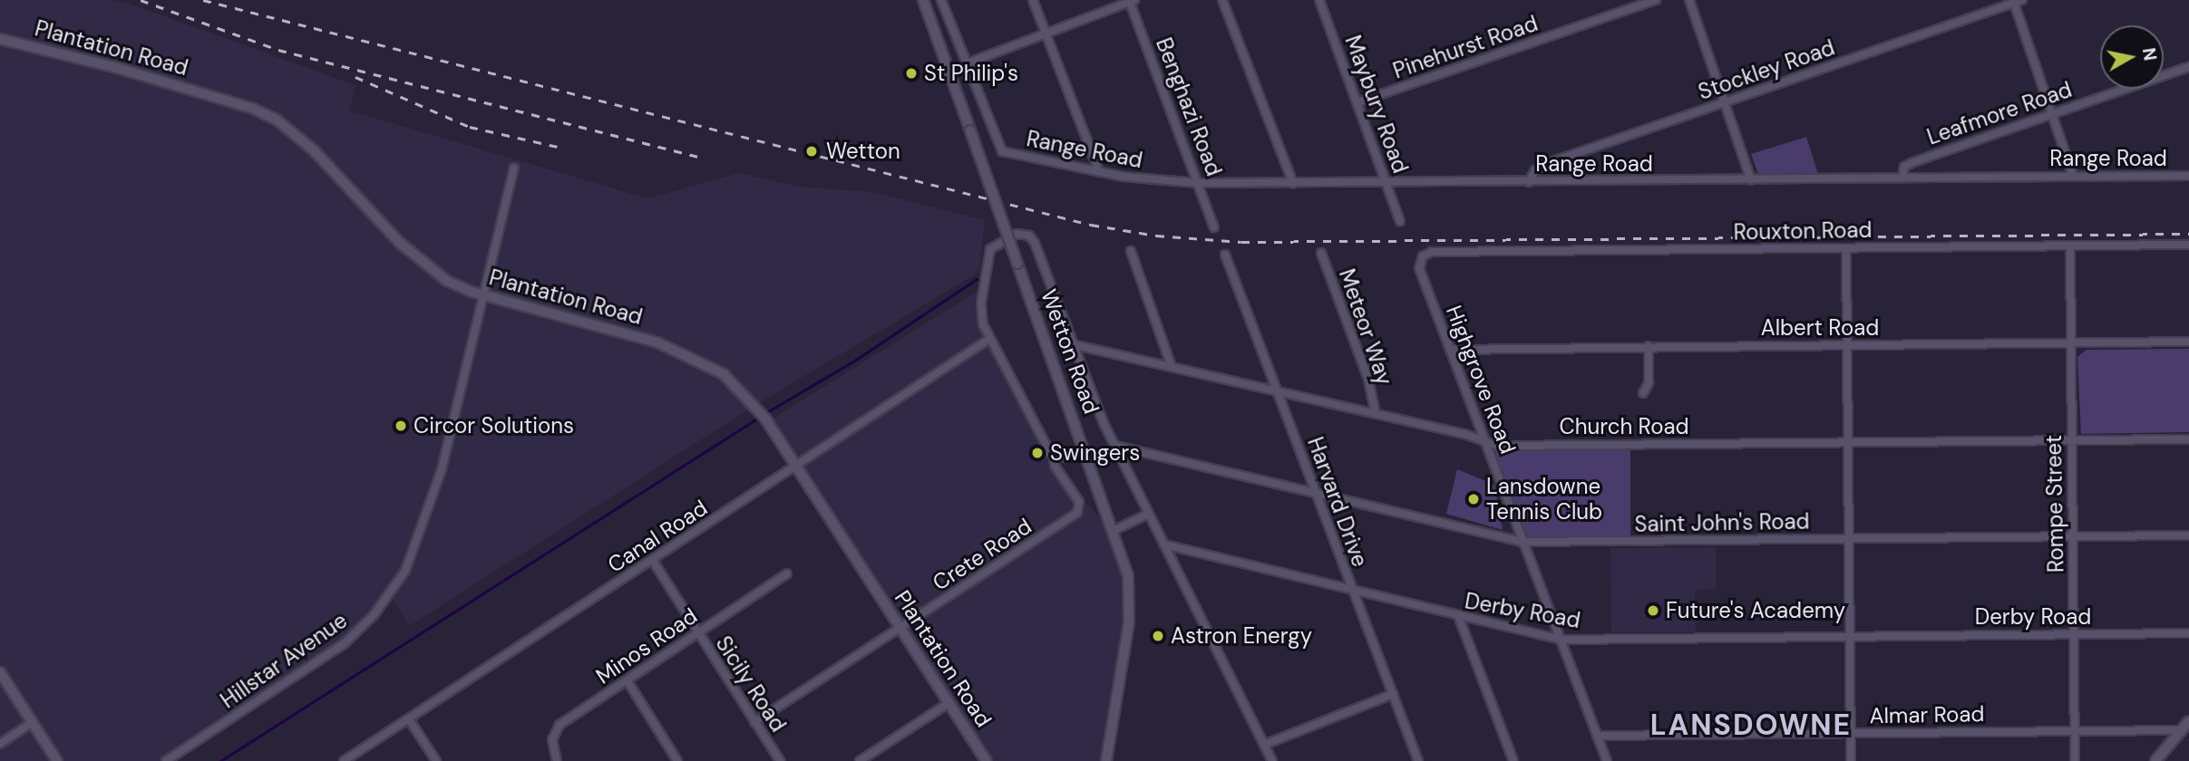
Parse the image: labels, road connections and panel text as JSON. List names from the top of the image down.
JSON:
{
  "streets": {
    "main road": ["Wetton Road"],
    "street": [
      "Pinehurst Road",
      "Plantation Road",
      "Stockley Road",
      "Maybury Road",
      "Benghazi Road",
      "Leafmore Road",
      "Range Road",
      "Rouxton Road",
      "Meteor Way",
      "Albert Road",
      "Highgrove Road",
      "Church Road",
      "Harvard Drive",
      "Rompe Street",
      "Saint John's Road",
      "Canal Road",
      "Crete Road",
      "Derby Road",
      "Minos Road",
      "Hillstar Avenue",
      "Sicily Road",
      "Almar Road"
    ]
  },
  "crossings": [
    ["Pinehurst Road", "Maybury Road"],
    ["Plantation Road", "Canal Road"],
    ["Plantation Road", "Crete Road"],
    ["Plantation Road", "Hillstar Avenue"],
    ["Stockley Road", "Range Road"],
    ["Maybury Road", "Range Road"],
    ["Benghazi Road", "Range Road"],
    ["Leafmore Road", "Range Road"],
    ["Rouxton Road", "Highgrove Road"],
    ["Rouxton Road", "Rompe Street"],
    ["Meteor Way", "Church Road"],
    ["Albert Road", "Highgrove Road"],
    ["Albert Road", "Rompe Street"],
    ["Highgrove Road", "Church Road"],
    ["Highgrove Road", "Saint John's Road"],
    ["Highgrove Road", "Derby Road"],
    ["Highgrove Road", "Almar Road"],
    ["Church Road", "Harvard Drive"],
    ["Church Road", "Rompe Street"],
    ["Church Road", "Crete Road"],
    ["Harvard Drive", "Saint John's Road"],
    ["Harvard Drive", "Derby Road"],
    ["Rompe Street", "Saint John's Road"],
    ["Rompe Street", "Derby Road"],
    ["Rompe Street", "Almar Road"],
    ["Canal Road", "Crete Road"],
    ["Canal Road", "Sicily Road"],
    ["Crete Road", "Sicily Road"],
    ["Minos Road", "Sicily Road"]
  ],
  "districts": ["LANSDOWNE"],
  "places": [
    "St Philip's",
    "Wetton",
    "Circor Solutions",
    "Swingers",
    "Lansdowne Tennis Club",
    "Future's Academy",
    "Astron Energy"
  ],
  "north": "right"
}
